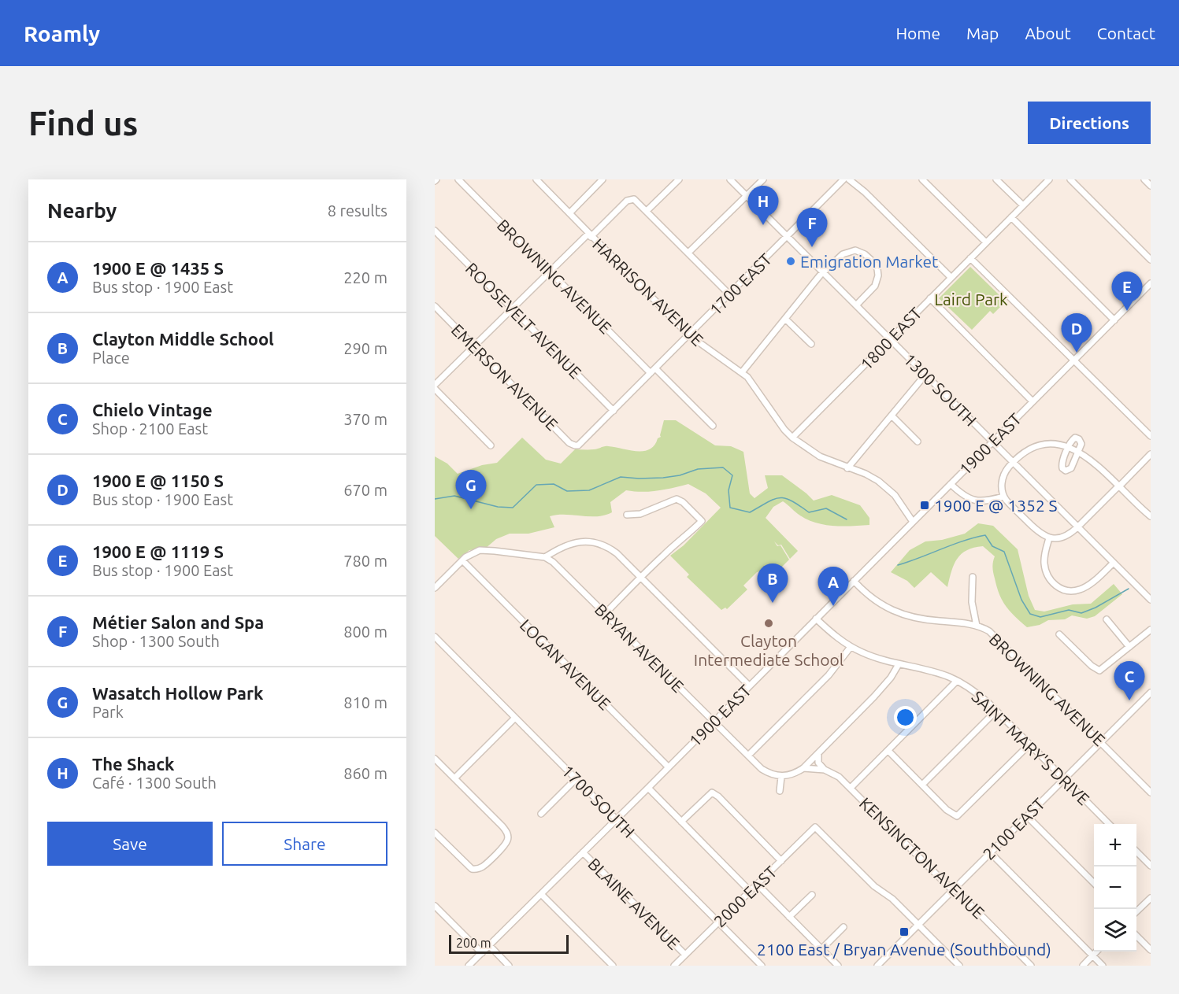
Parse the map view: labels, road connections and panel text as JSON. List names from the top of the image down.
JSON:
{
  "streets": {
    "street": [
      "BROWNING AVENUE",
      "1700 EAST",
      "HARRISON AVENUE",
      "ROOSEVELT AVENUE",
      "1800 EAST",
      "EMERSON AVENUE",
      "1300 SOUTH",
      "1900 EAST",
      "BRYAN AVENUE",
      "LOGAN AVENUE",
      "SAINT MARY'S DRIVE",
      "1700 SOUTH",
      "2100 EAST",
      "KENSINGTON AVENUE",
      "2000 EAST",
      "BLAINE AVENUE"
    ]
  },
  "crossings": [
    ["BROWNING AVENUE", "1700 EAST"],
    ["BROWNING AVENUE", "1900 EAST"],
    ["BROWNING AVENUE", "2100 EAST"],
    ["1700 EAST", "HARRISON AVENUE"],
    ["1700 EAST", "ROOSEVELT AVENUE"],
    ["1700 EAST", "EMERSON AVENUE"],
    ["1700 EAST", "1300 SOUTH"],
    ["HARRISON AVENUE", "1800 EAST"],
    ["HARRISON AVENUE", "1900 EAST"],
    ["1800 EAST", "1300 SOUTH"],
    ["1300 SOUTH", "1900 EAST"],
    ["1900 EAST", "BRYAN AVENUE"],
    ["1900 EAST", "LOGAN AVENUE"],
    ["1900 EAST", "SAINT MARY'S DRIVE"],
    ["1900 EAST", "1700 SOUTH"],
    ["1900 EAST", "BLAINE AVENUE"],
    ["SAINT MARY'S DRIVE", "2100 EAST"],
    ["1700 SOUTH", "2000 EAST"],
    ["2100 EAST", "KENSINGTON AVENUE"],
    ["2100 EAST", "2000 EAST"],
    ["2000 EAST", "BLAINE AVENUE"]
  ],
  "parks": ["Laird Park"],
  "places": {
    "other": ["Emigration Market", "Clayton Intermediate School"],
    "transit": ["1900 E @ 1352 S", "2100 East / Bryan Avenue (Southbound)"]
  },
  "scale_bar": "200 m",
  "page": {
    "header": "Roamly",
    "nav": [
      "Home",
      "Map",
      "About",
      "Contact"
    ],
    "buttons": [
      "Directions",
      ["Save", "Share"]
    ],
    "title": "Find us",
    "heading": ["Nearby", "8 results"],
    "pins": [
      "H",
      "F",
      "E",
      "D",
      "G",
      "B",
      "A",
      "C"
    ],
    "list": [
      {
        "mark": "A",
        "name": "1900 E @ 1435 S",
        "note": "Bus stop · 1900 East",
        "value": "220 m"
      },
      {
        "mark": "B",
        "name": "Clayton Middle School",
        "note": "Place",
        "value": "290 m"
      },
      {
        "mark": "C",
        "name": "Chielo Vintage",
        "note": "Shop · 2100 East",
        "value": "370 m"
      },
      {
        "mark": "D",
        "name": "1900 E @ 1150 S",
        "note": "Bus stop · 1900 East",
        "value": "670 m"
      },
      {
        "mark": "E",
        "name": "1900 E @ 1119 S",
        "note": "Bus stop · 1900 East",
        "value": "780 m"
      },
      {
        "mark": "F",
        "name": "Métier Salon and Spa",
        "note": "Shop · 1300 South",
        "value": "800 m"
      },
      {
        "mark": "G",
        "name": "Wasatch Hollow Park",
        "note": "Park",
        "value": "810 m"
      },
      {
        "mark": "H",
        "name": "The Shack",
        "note": "Café · 1300 South",
        "value": "860 m"
      }
    ],
    "map_buttons": ["+", "−"],
    "scale": "200 m"
  }
}
